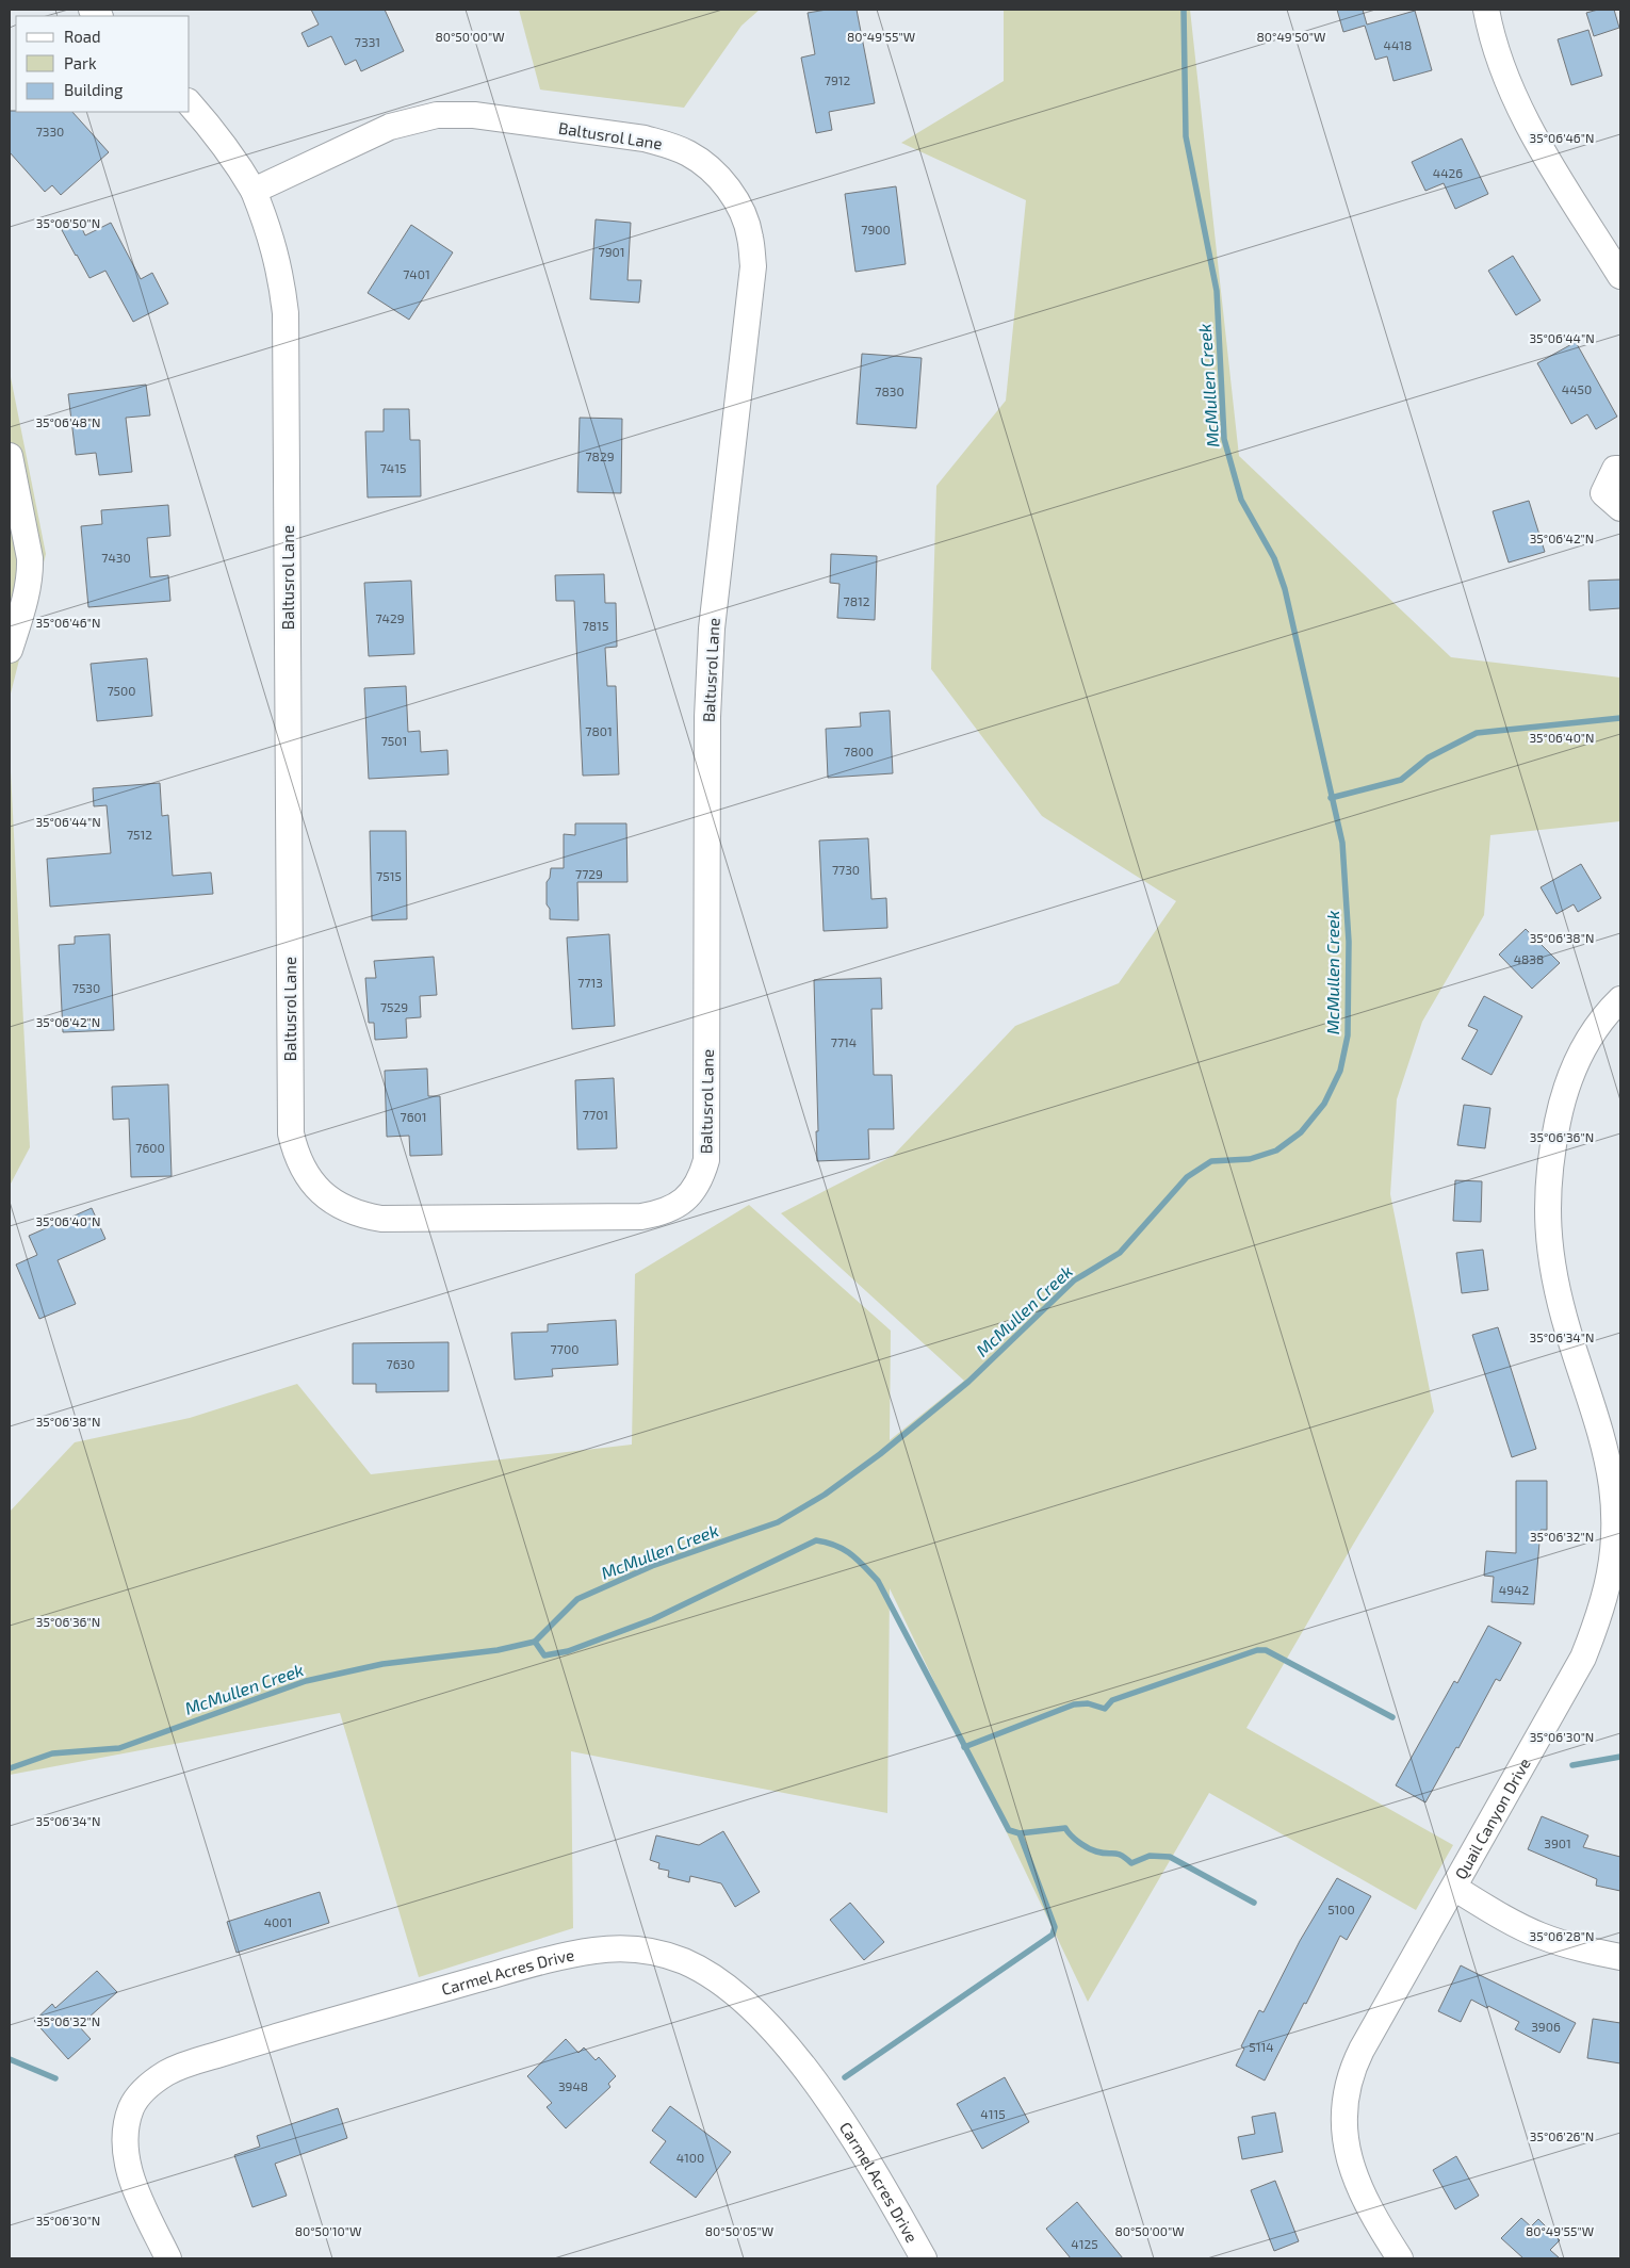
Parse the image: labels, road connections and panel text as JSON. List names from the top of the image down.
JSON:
{
  "streets": {
    "street": ["Baltusrol Lane", "Quail Canyon Drive", "Carmel Acres Drive"]
  },
  "water": ["McMullen Creek"],
  "house_numbers": [
    "7331",
    "4418",
    "7912",
    "7330",
    "4426",
    "7900",
    "7901",
    "7401",
    "4450",
    "7830",
    "7829",
    "7415",
    "7430",
    "7812",
    "7429",
    "7815",
    "7500",
    "7801",
    "7501",
    "7800",
    "7512",
    "7730",
    "7729",
    "7515",
    "4838",
    "7713",
    "7530",
    "7529",
    "7714",
    "7701",
    "7601",
    "7600",
    "7700",
    "7630",
    "4942",
    "3901",
    "5100",
    "4001",
    "3906",
    "5114",
    "3948",
    "4115",
    "4100",
    "4125"
  ],
  "legend": ["Road", "Park", "Building"],
  "coordinates": [
    "80°50'00\"W",
    "80°49'55\"W",
    "80°49'50\"W",
    "35°06'46\"N",
    "35°06'50\"N",
    "35°06'44\"N",
    "35°06'48\"N",
    "35°06'42\"N",
    "35°06'40\"N",
    "35°06'38\"N",
    "35°06'36\"N",
    "35°06'34\"N",
    "35°06'32\"N",
    "35°06'30\"N",
    "35°06'28\"N",
    "35°06'26\"N",
    "80°50'10\"W",
    "80°50'05\"W"
  ]
}
